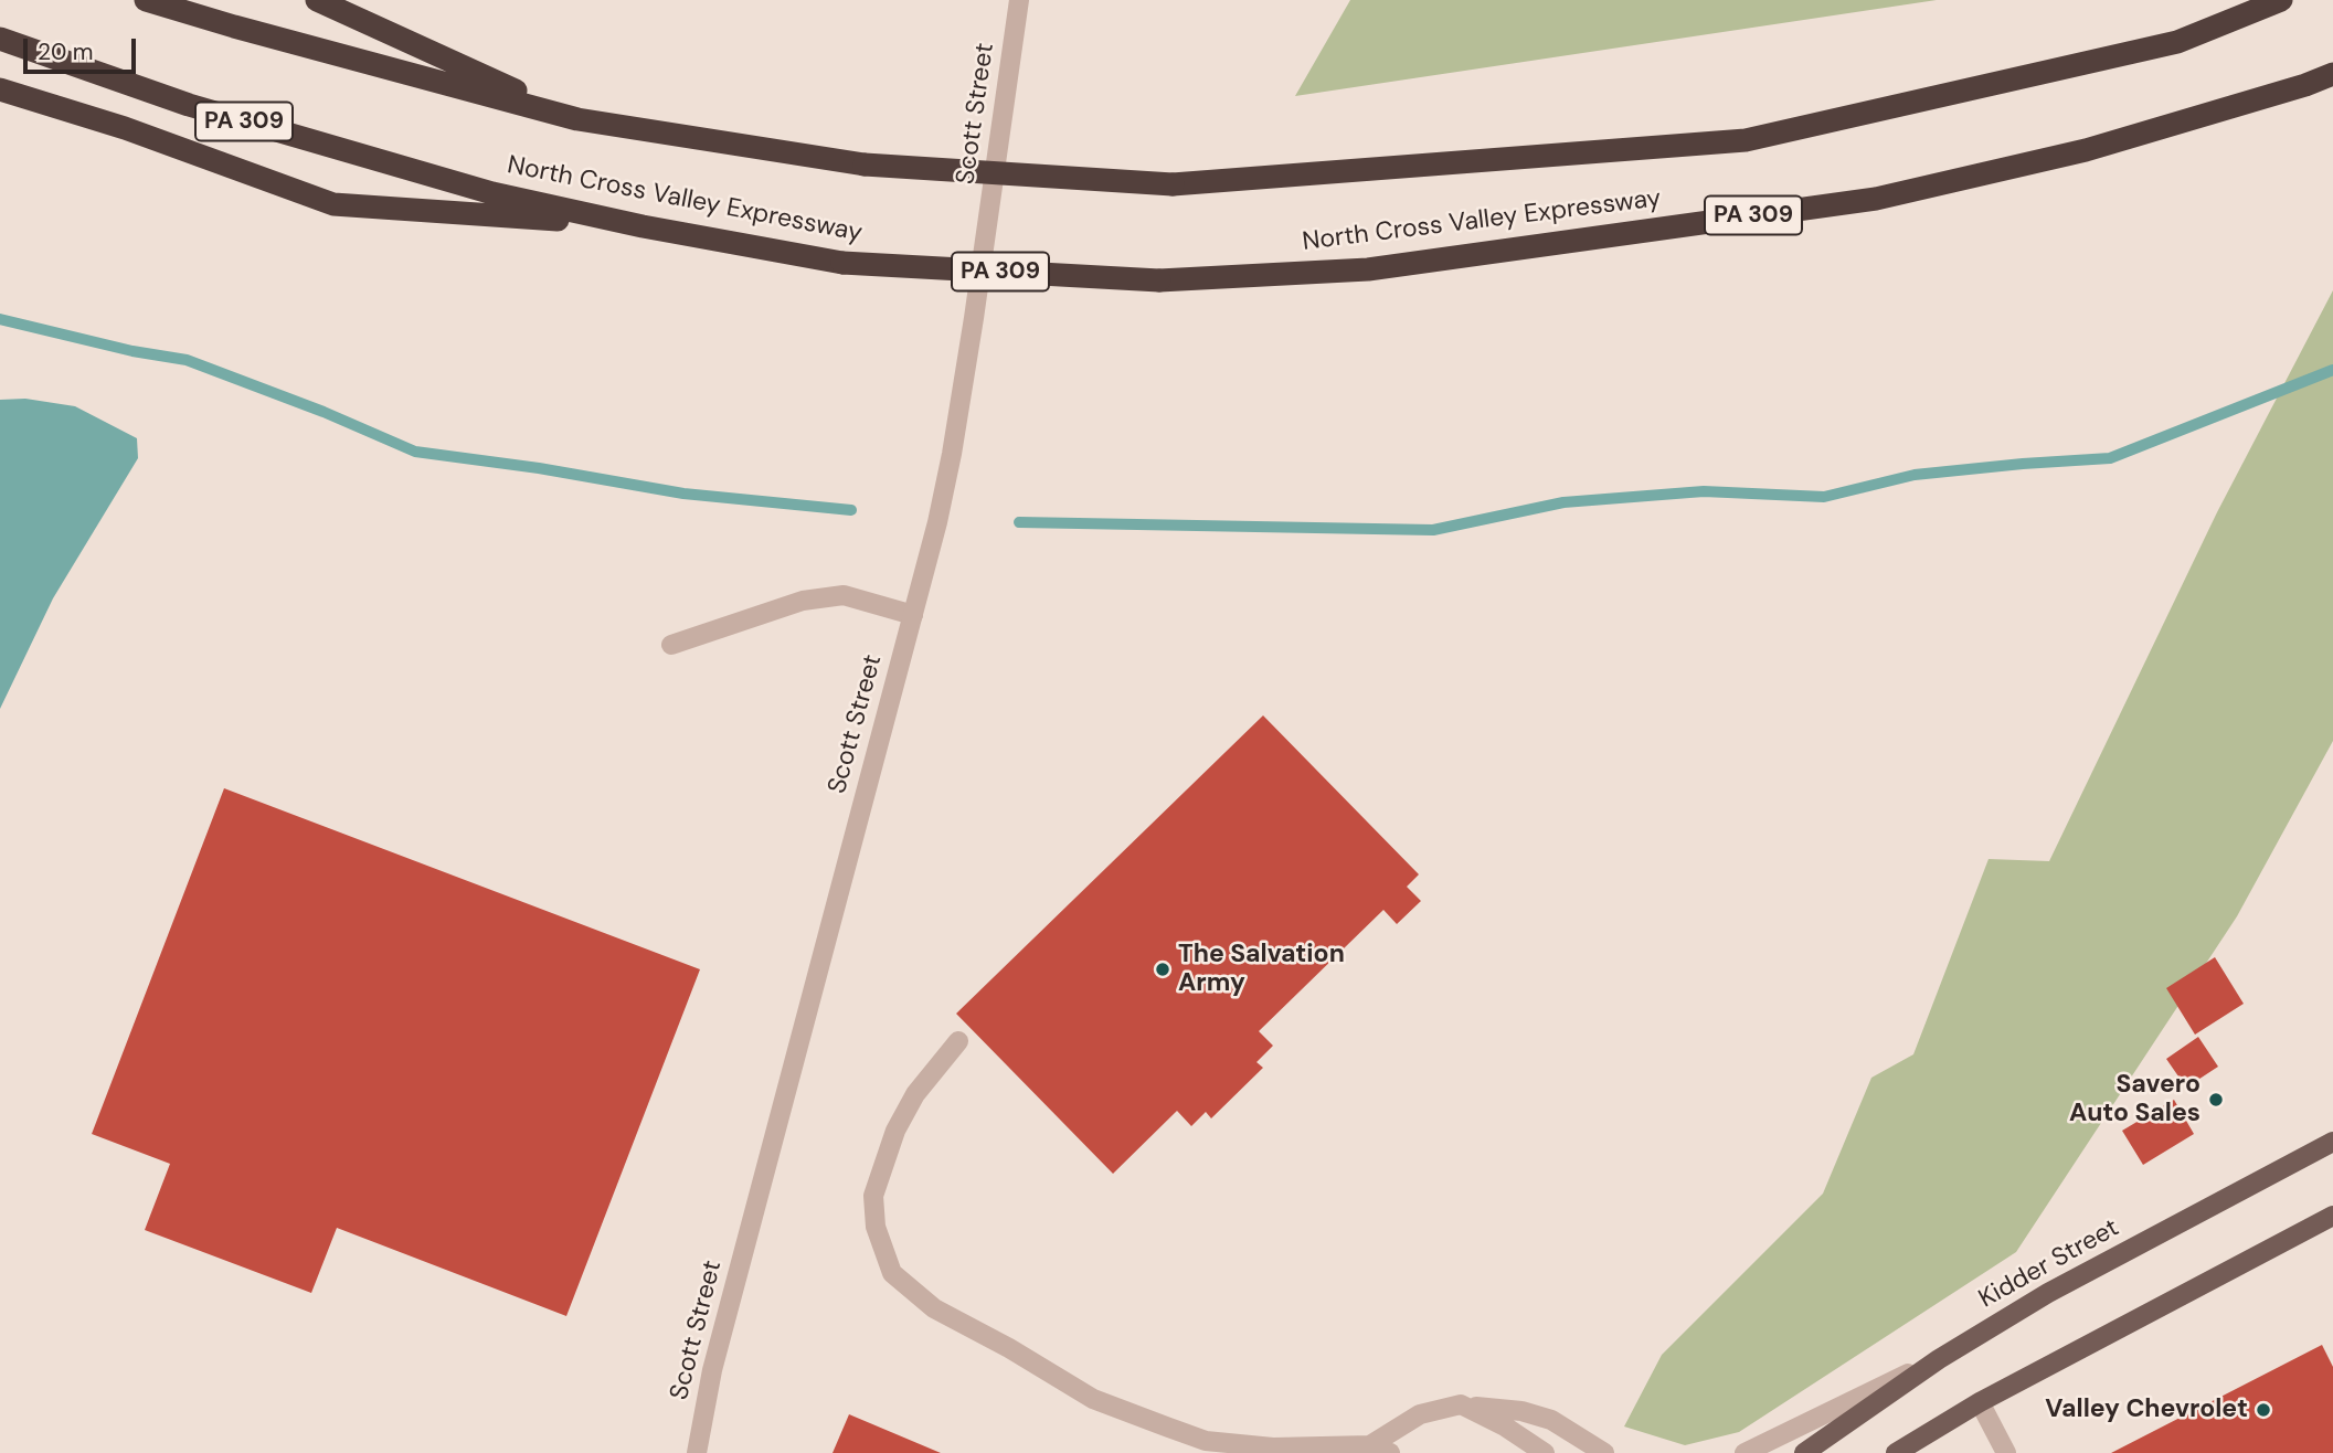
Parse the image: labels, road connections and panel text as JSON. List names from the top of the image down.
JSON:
{
  "streets": {
    "highway": ["PA 309", "North Cross Valley Expressway"],
    "main road": ["Kidder Street"],
    "street": ["Scott Street"]
  },
  "places": ["The Salvation Army", "Savero Auto Sales", "Valley Chevrolet"],
  "scale_bar": "20 m"
}
